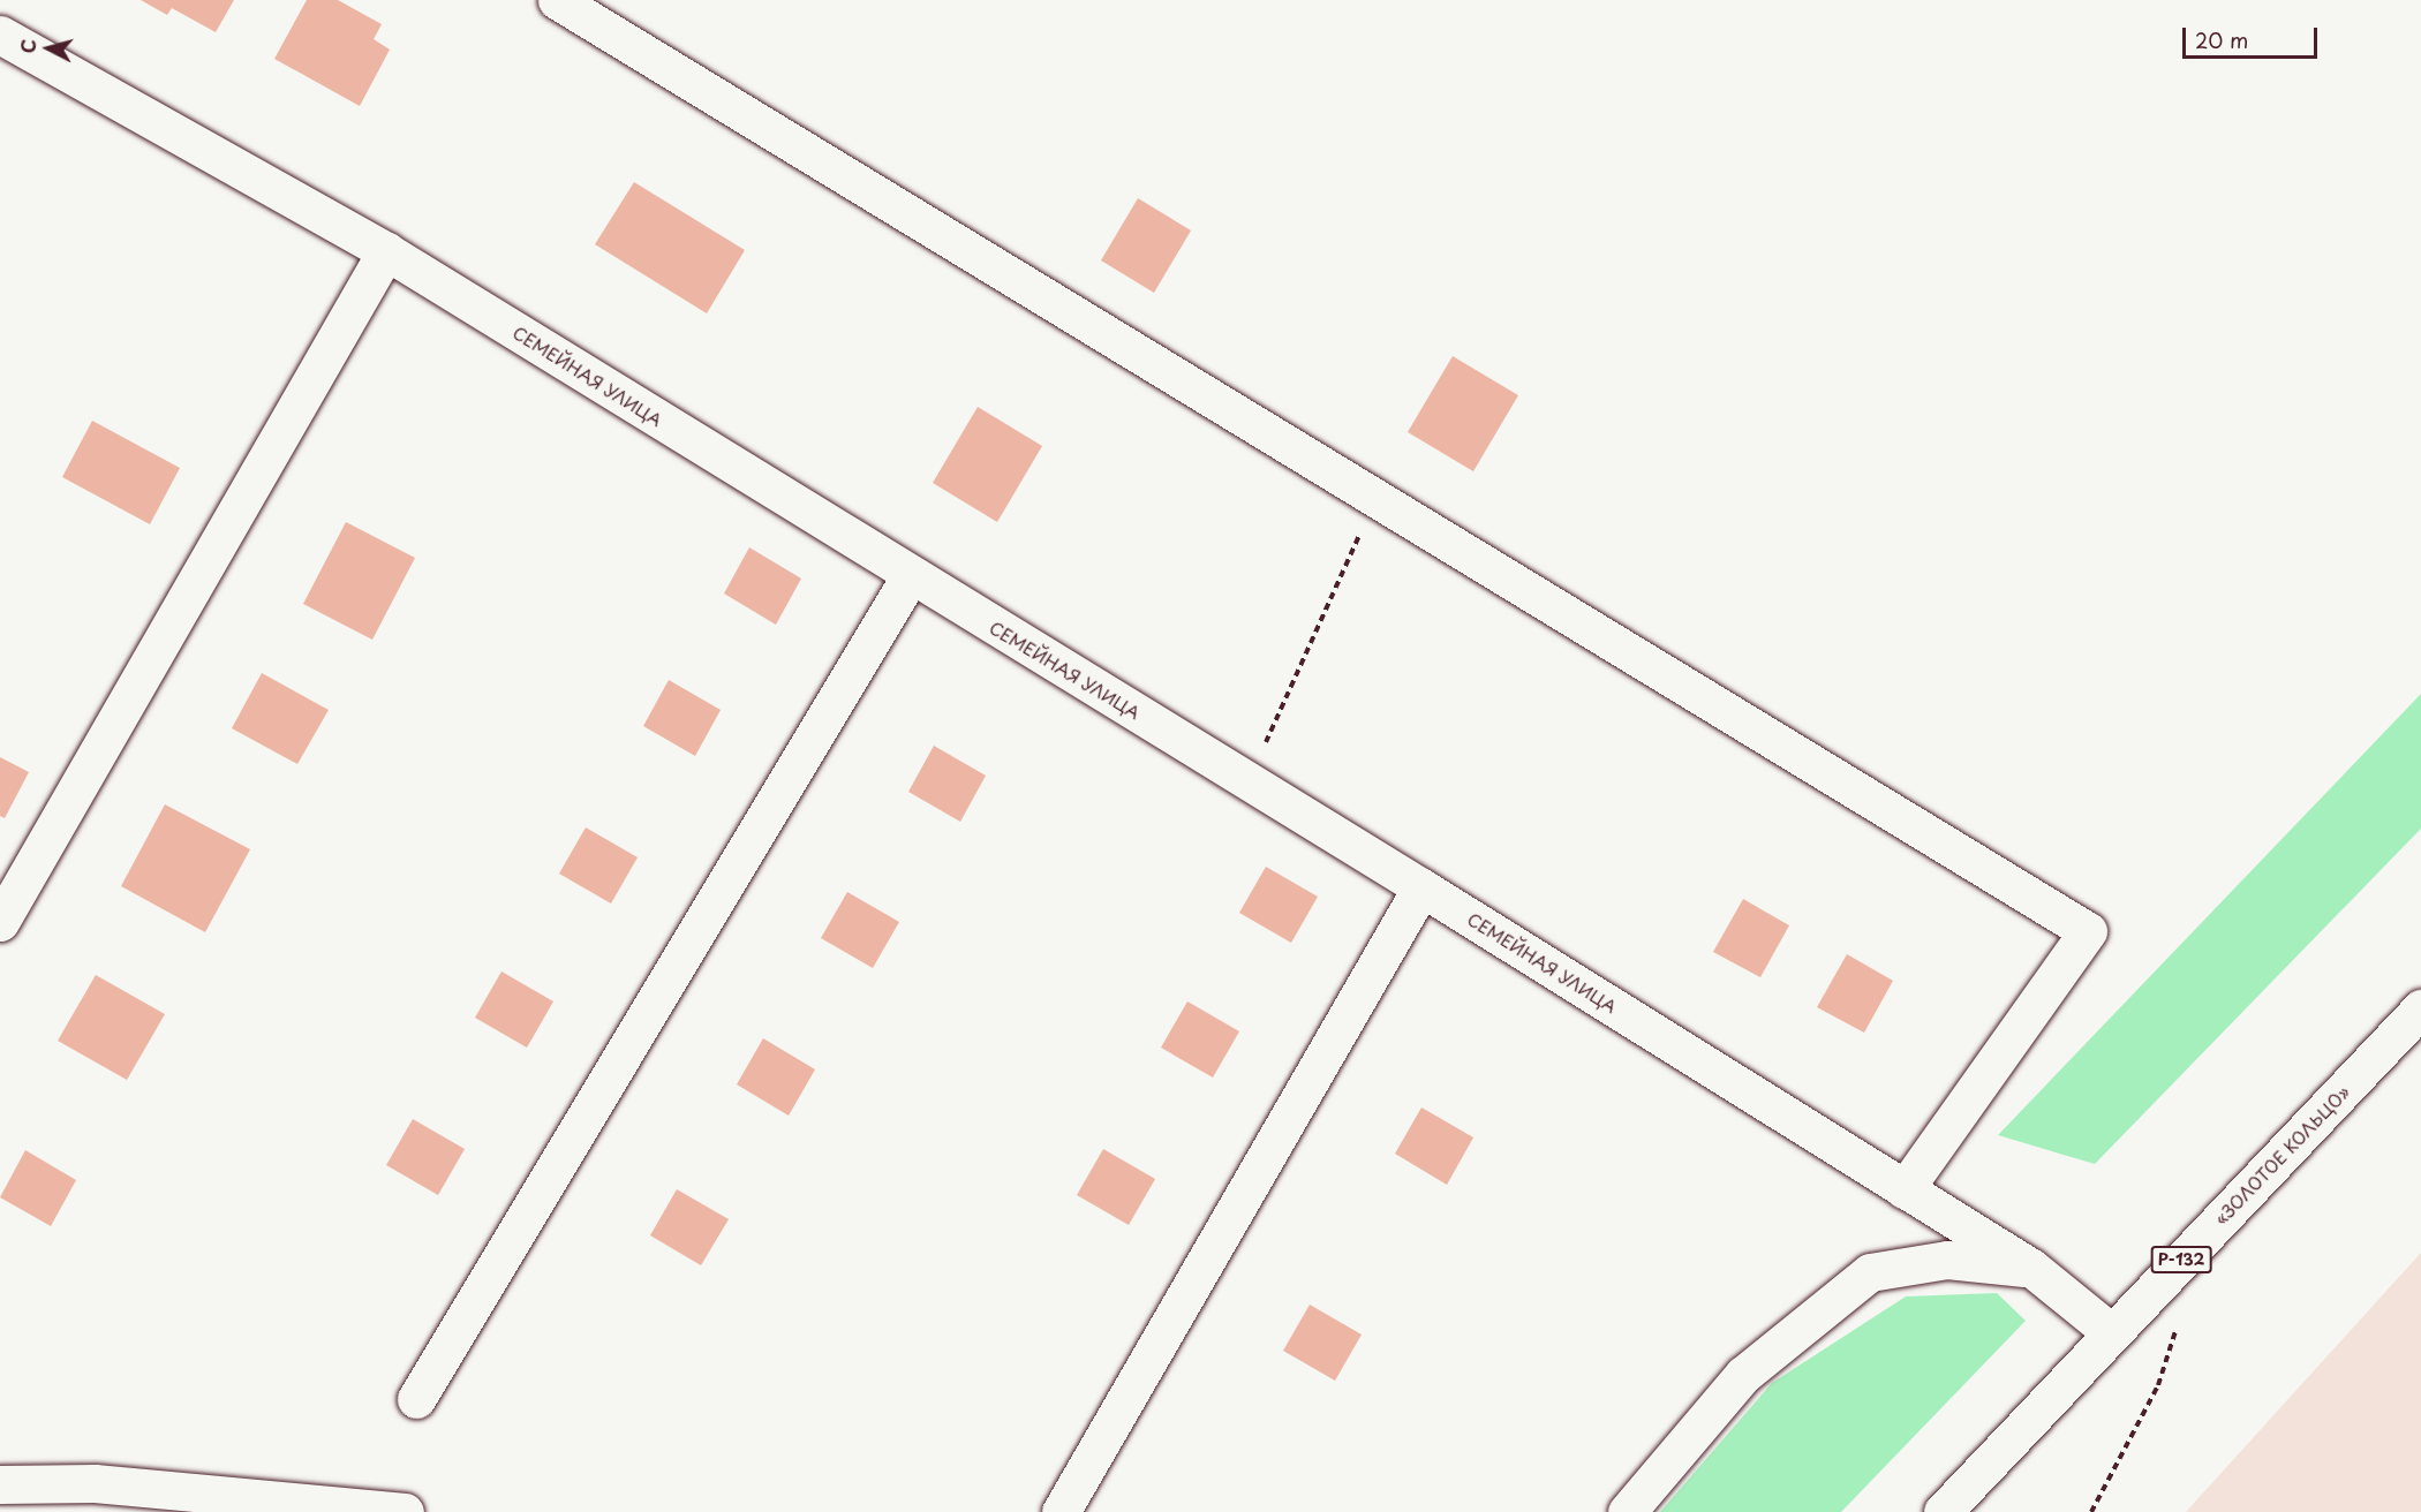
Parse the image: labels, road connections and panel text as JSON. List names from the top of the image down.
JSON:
{
  "streets": {
    "street": ["СЕМЕЙНАЯ УЛИЦА", "«ЗОЛОТОЕ КОЛЬЦО»", "Р-132"]
  },
  "crossings": [
    ["СЕМЕЙНАЯ УЛИЦА", "«ЗОЛОТОЕ КОЛЬЦО»"]
  ],
  "scale_bar": "20 m",
  "north": "left"
}
